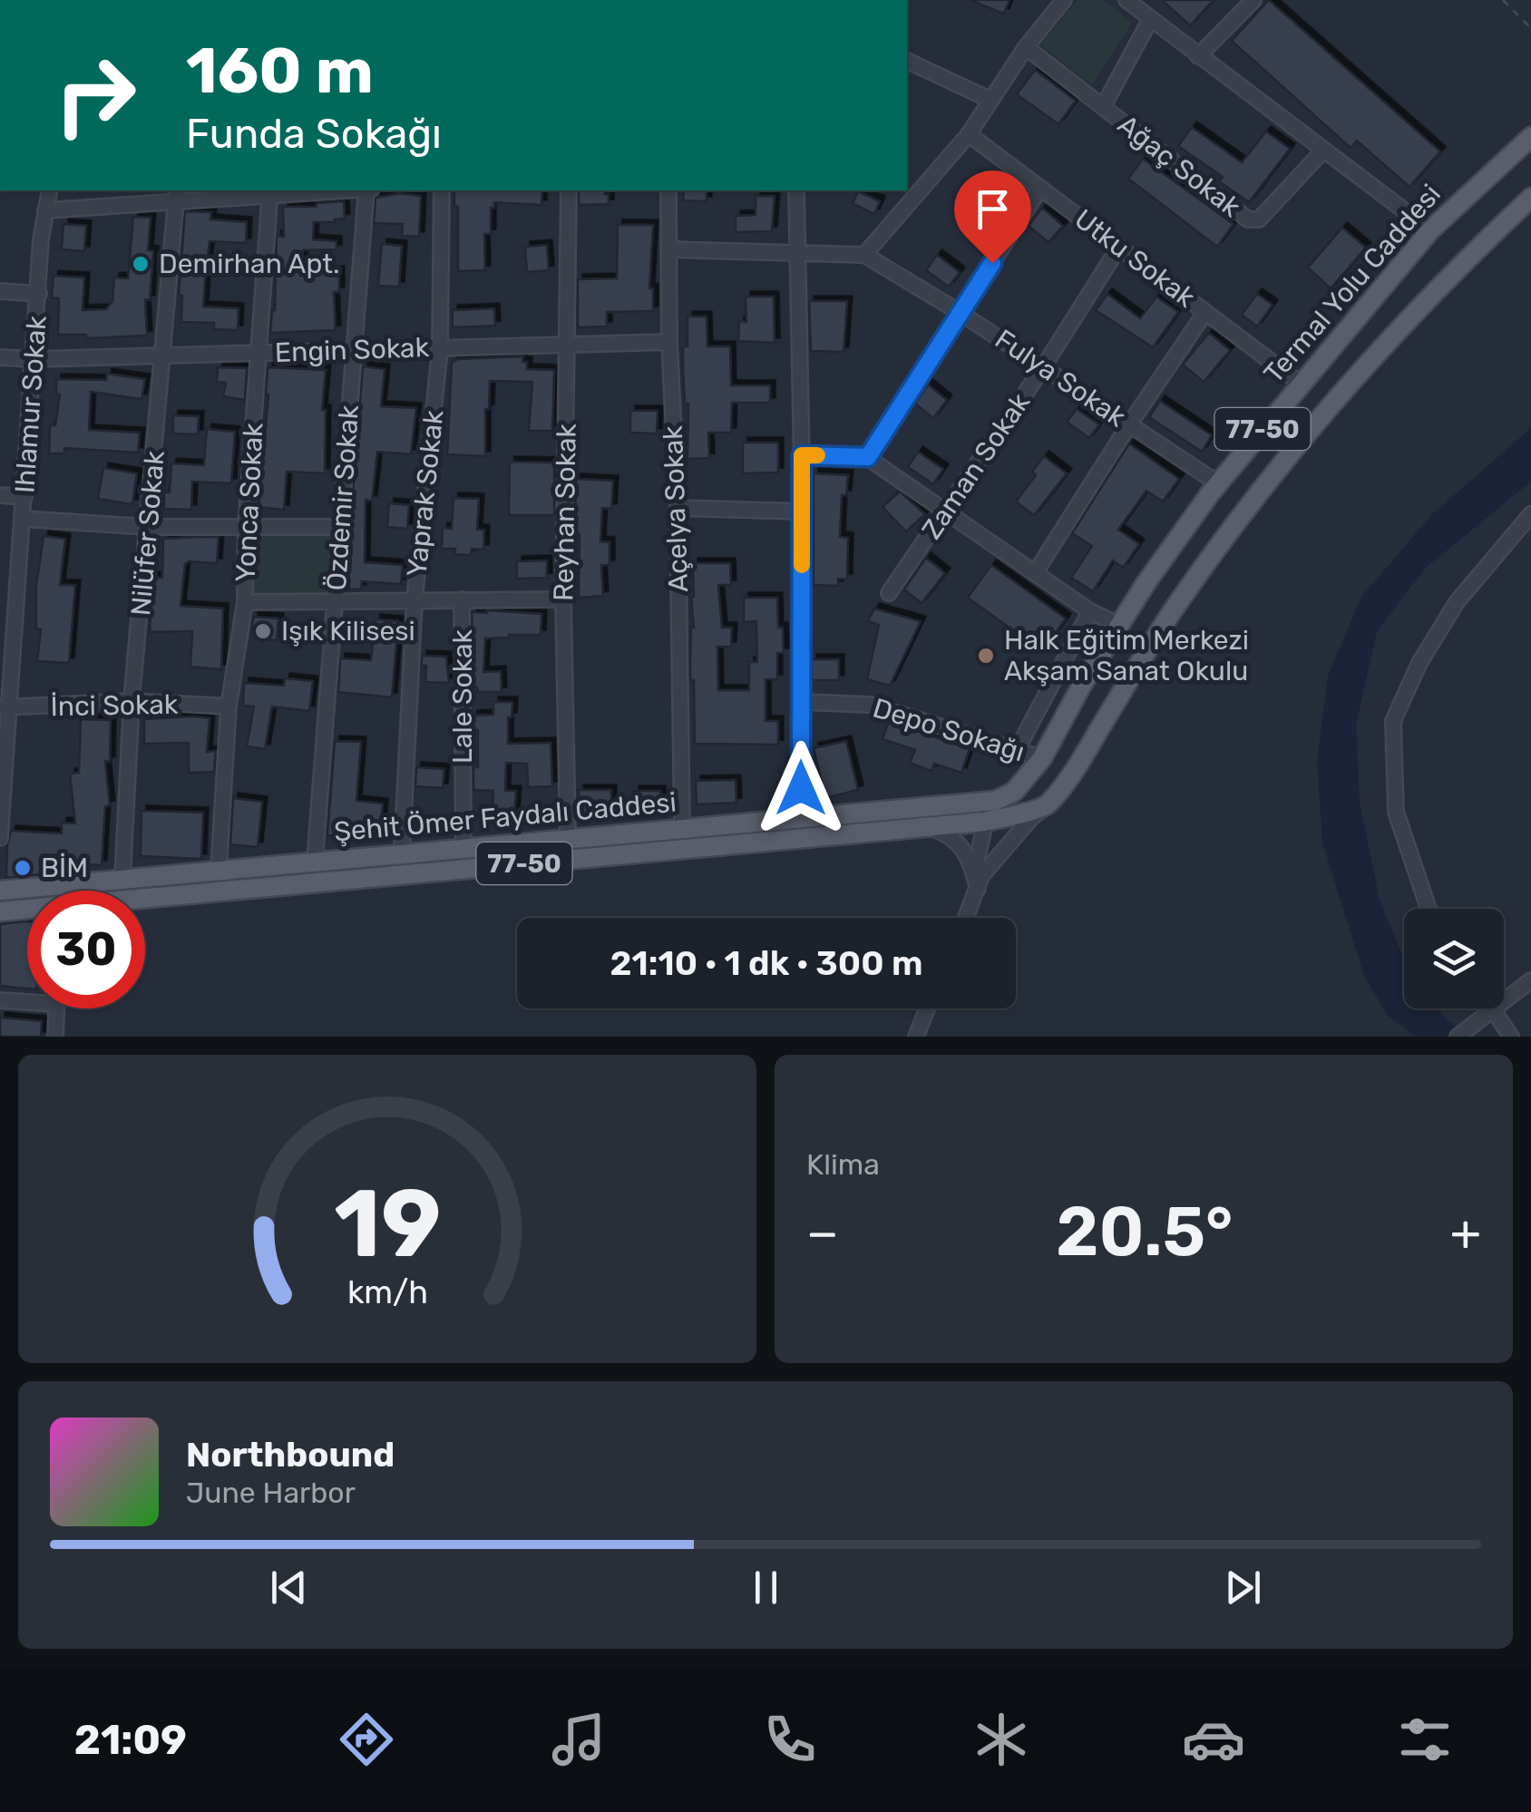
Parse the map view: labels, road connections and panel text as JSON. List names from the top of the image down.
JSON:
{
  "streets": {
    "main road": ["Termal Yolu Caddesi", "77-50", "Şehit Ömer Faydalı Caddesi"],
    "street": [
      "Ağaç Sokak",
      "Utku Sokak",
      "Engin Sokak",
      "Fulya Sokak",
      "Ihlamur Sokak",
      "Zaman Sokak",
      "Yaprak Sokak",
      "Özdemir Sokak",
      "Yonca Sokak",
      "Açelya Sokak",
      "Reyhan Sokak",
      "Nilüfer Sokak",
      "Lale Sokak",
      "İnci Sokak",
      "Depo Sokağı"
    ]
  },
  "crossings": [
    ["Utku Sokak", "Termal Yolu Caddesi"],
    ["Utku Sokak", "Zaman Sokak"],
    ["Termal Yolu Caddesi", "Fulya Sokak"],
    ["Termal Yolu Caddesi", "Depo Sokağı"],
    ["Termal Yolu Caddesi", "Şehit Ömer Faydalı Caddesi"],
    ["Engin Sokak", "Ihlamur Sokak"],
    ["Engin Sokak", "Yaprak Sokak"],
    ["Engin Sokak", "Özdemir Sokak"],
    ["Engin Sokak", "Yonca Sokak"],
    ["Engin Sokak", "Açelya Sokak"],
    ["Engin Sokak", "Reyhan Sokak"],
    ["Engin Sokak", "Nilüfer Sokak"],
    ["Fulya Sokak", "Zaman Sokak"],
    ["Fulya Sokak", "Açelya Sokak"],
    ["Ihlamur Sokak", "İnci Sokak"],
    ["77-50", "Şehit Ömer Faydalı Caddesi"],
    ["Yaprak Sokak", "Şehit Ömer Faydalı Caddesi"],
    ["Özdemir Sokak", "Şehit Ömer Faydalı Caddesi"],
    ["Yonca Sokak", "İnci Sokak"],
    ["Yonca Sokak", "Şehit Ömer Faydalı Caddesi"],
    ["Açelya Sokak", "Şehit Ömer Faydalı Caddesi"],
    ["Reyhan Sokak", "Şehit Ömer Faydalı Caddesi"],
    ["Nilüfer Sokak", "İnci Sokak"],
    ["Nilüfer Sokak", "Şehit Ömer Faydalı Caddesi"],
    ["Lale Sokak", "Şehit Ömer Faydalı Caddesi"]
  ],
  "places": [
    "Demirhan Apt.",
    "Işık Kilisesi",
    "Halk Eğitim Merkezi Akşam Sanat Okulu",
    "BİM"
  ],
  "page": {
    "turn": ["160 m", "Funda Sokağı"],
    "limit": "30",
    "trip": "21:10 · 1 dk · 300 m",
    "tile": "Klima",
    "heat": ["−", "20.5°", "+"],
    "song": ["Northbound", "June Harbor"],
    "tabs": "21:09",
    "gauge": ["19", "km/h"]
  }
}
